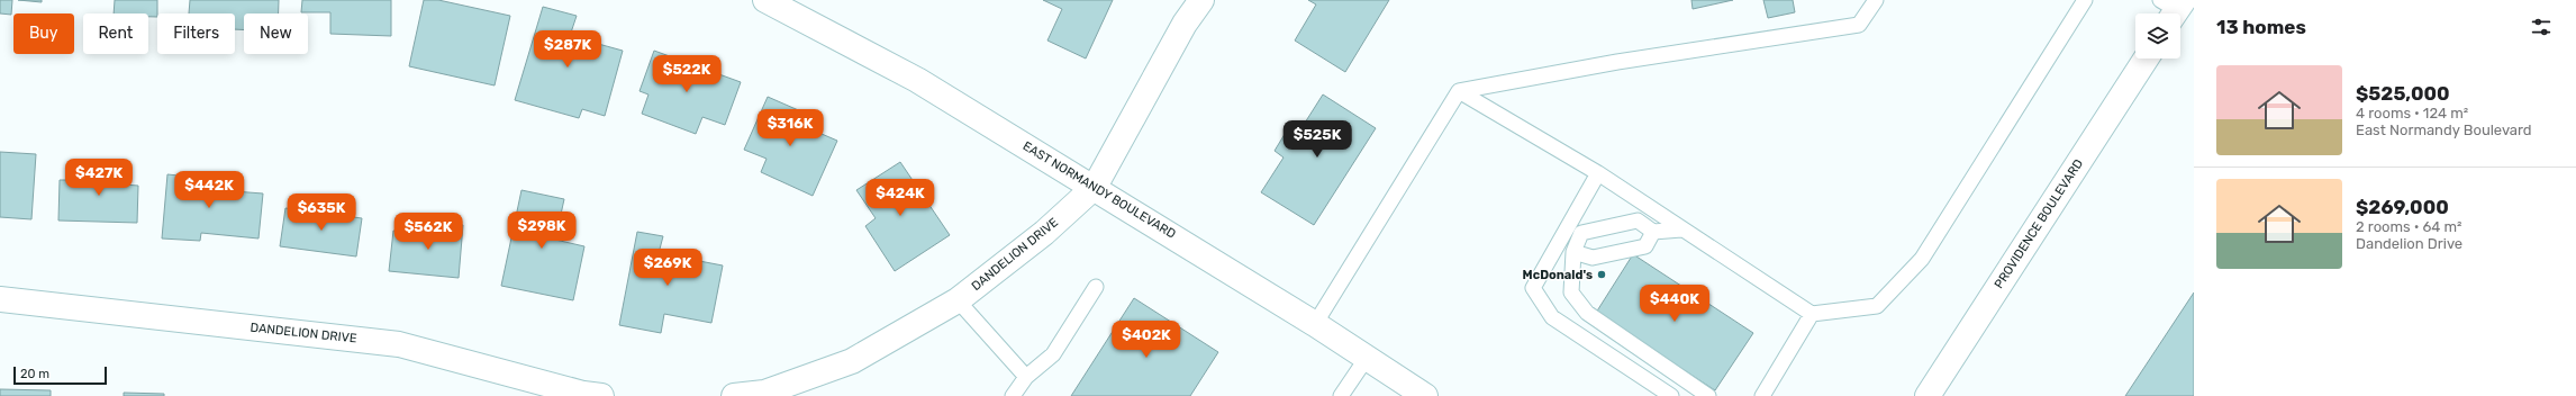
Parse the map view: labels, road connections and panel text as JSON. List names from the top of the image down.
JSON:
{
  "streets": {
    "street": ["EAST NORMANDY BOULEVARD", "PROVIDENCE BOULEVARD", "DANDELION DRIVE"]
  },
  "crossings": [
    ["EAST NORMANDY BOULEVARD", "DANDELION DRIVE"]
  ],
  "places": ["McDonald's"],
  "scale_bar": "20 m",
  "page": {
    "heading": "13 homes",
    "chip": [
      "Buy",
      "Rent",
      "Filters",
      "New"
    ],
    "price": [
      "$287K",
      "$522K",
      "$316K",
      "$525K",
      "$427K",
      "$442K",
      "$424K",
      "$635K",
      "$298K",
      "$562K",
      "$269K",
      "$440K",
      "$402K"
    ],
    "list": [
      {
        "name": "$525,000",
        "note": "4 rooms · 124 m² · East Normandy Boulevard"
      },
      {
        "name": "$269,000",
        "note": "2 rooms · 64 m² · Dandelion Drive"
      }
    ],
    "scale": "20 m"
  }
}
